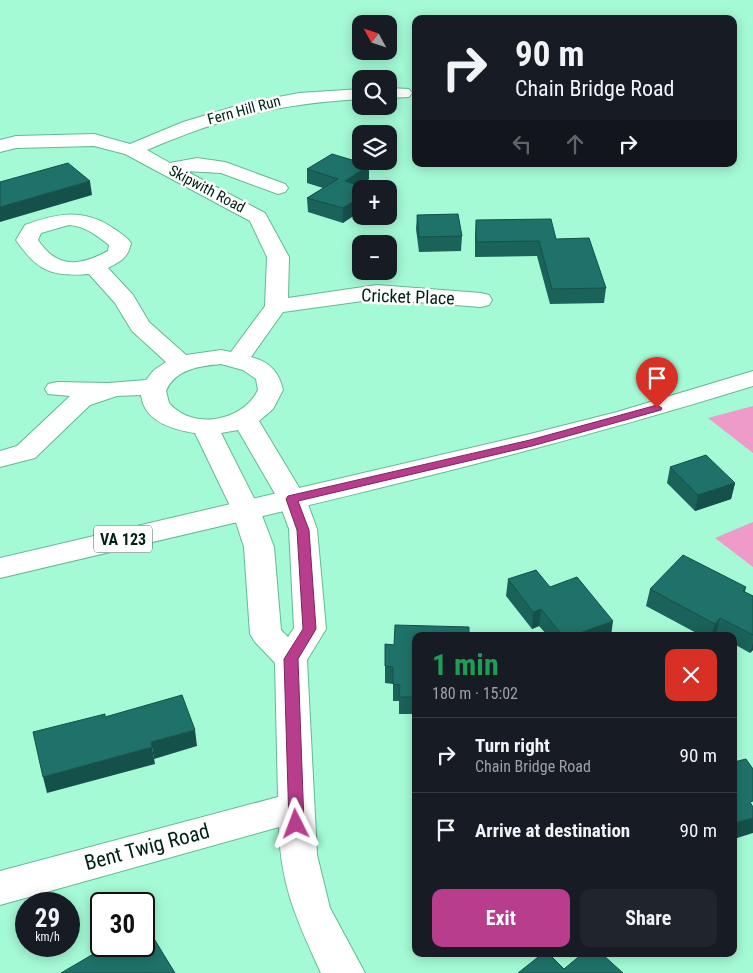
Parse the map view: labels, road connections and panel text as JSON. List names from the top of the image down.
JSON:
{
  "streets": {
    "street": [
      "Fern Hill Run",
      "Skipwith Road",
      "Cricket Place",
      "VA 123",
      "Bent Twig Road"
    ]
  },
  "crossings": [
    ["Fern Hill Run", "Skipwith Road"],
    ["Skipwith Road", "Cricket Place"]
  ],
  "north": "top left",
  "page": {
    "map_buttons": ["+", "−"],
    "turn": ["90 m", "Chain Bridge Road"],
    "heading": ["1 min", "180 m · 15:02"],
    "list": [
      {
        "name": "Turn right",
        "note": "Chain Bridge Road",
        "value": "90 m"
      },
      {
        "name": "Arrive at destination",
        "value": "90 m"
      }
    ],
    "buttons": ["Exit", "Share"],
    "speed": "29 km/h",
    "limit": "30"
  }
}
